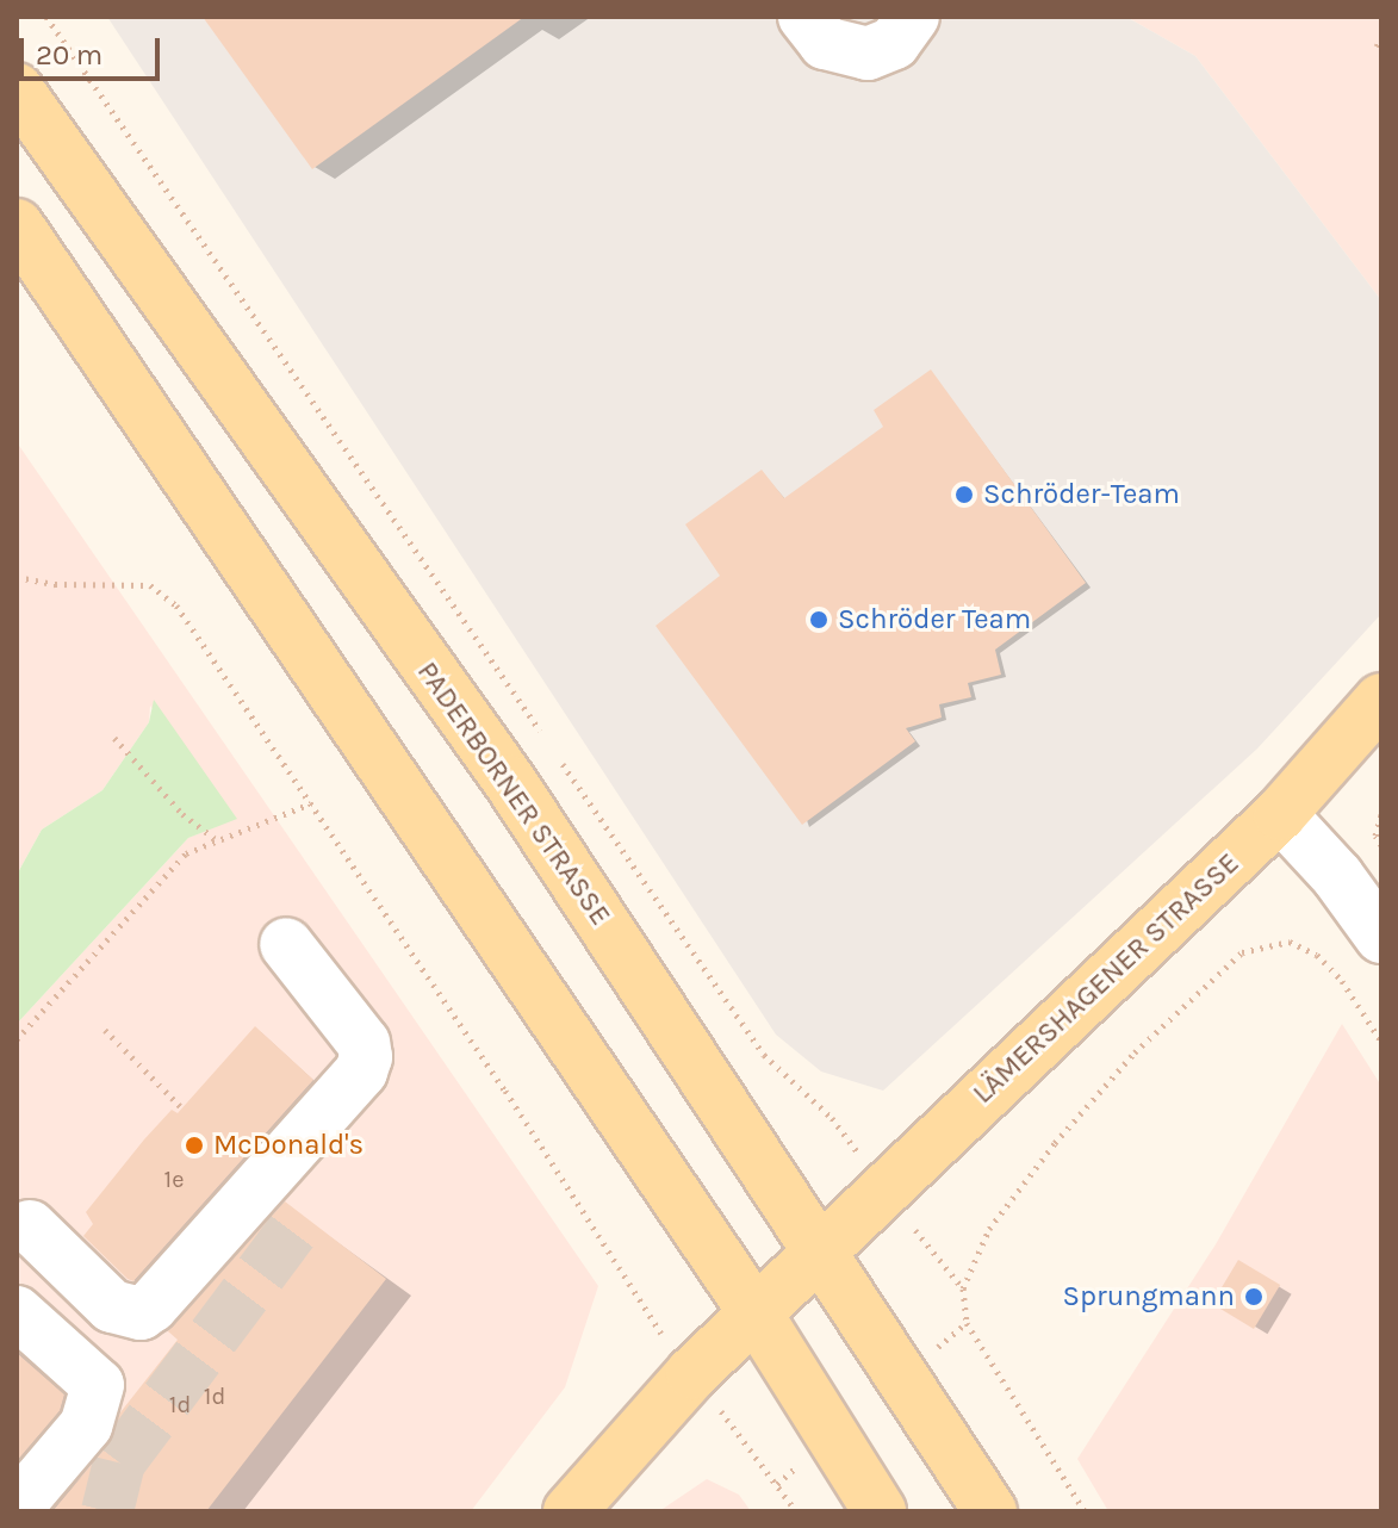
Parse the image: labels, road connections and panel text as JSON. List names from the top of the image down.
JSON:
{
  "streets": {
    "main road": ["PADERBORNER STRASSE", "LÄMERSHAGENER STRASSE"]
  },
  "crossings": [
    ["PADERBORNER STRASSE", "LÄMERSHAGENER STRASSE"]
  ],
  "places": [
    "Schröder-Team",
    "Schröder Team",
    "McDonald's",
    "Sprungmann"
  ],
  "house_numbers": ["1e", "1d", "1d"],
  "scale_bar": "20 m"
}
